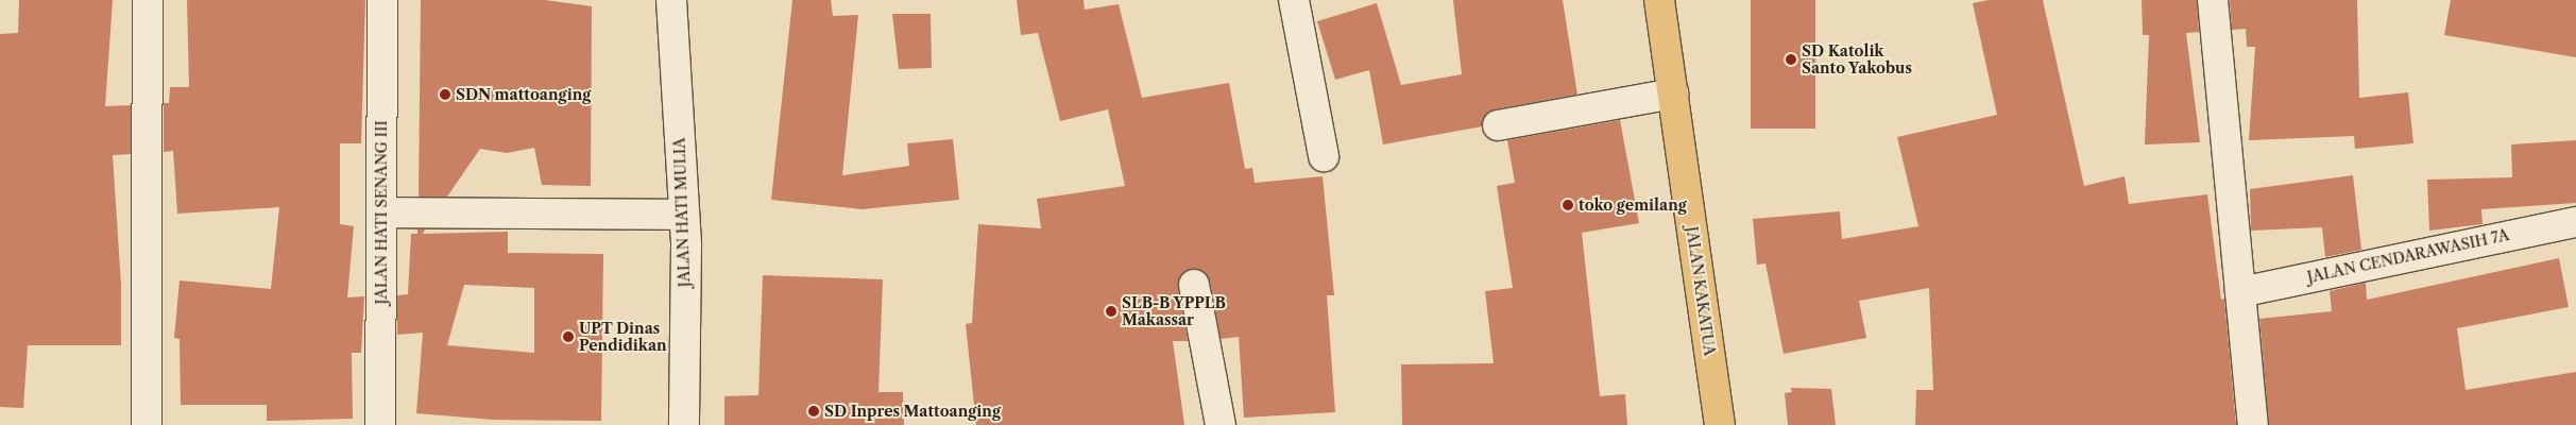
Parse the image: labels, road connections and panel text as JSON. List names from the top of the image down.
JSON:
{
  "streets": {
    "main road": ["JALAN KAKATUA"],
    "street": ["JALAN HATI SENANG III", "JALAN HATI MULIA", "JALAN CENDARAWASIH 7A"]
  },
  "places": [
    "SD Katolik Santo Yakobus",
    "SDN mattoanging",
    "toko gemilang",
    "SLB-B YPPLB Makassar",
    "UPT Dinas Pendidikan",
    "SD Inpres Mattoanging"
  ]
}
